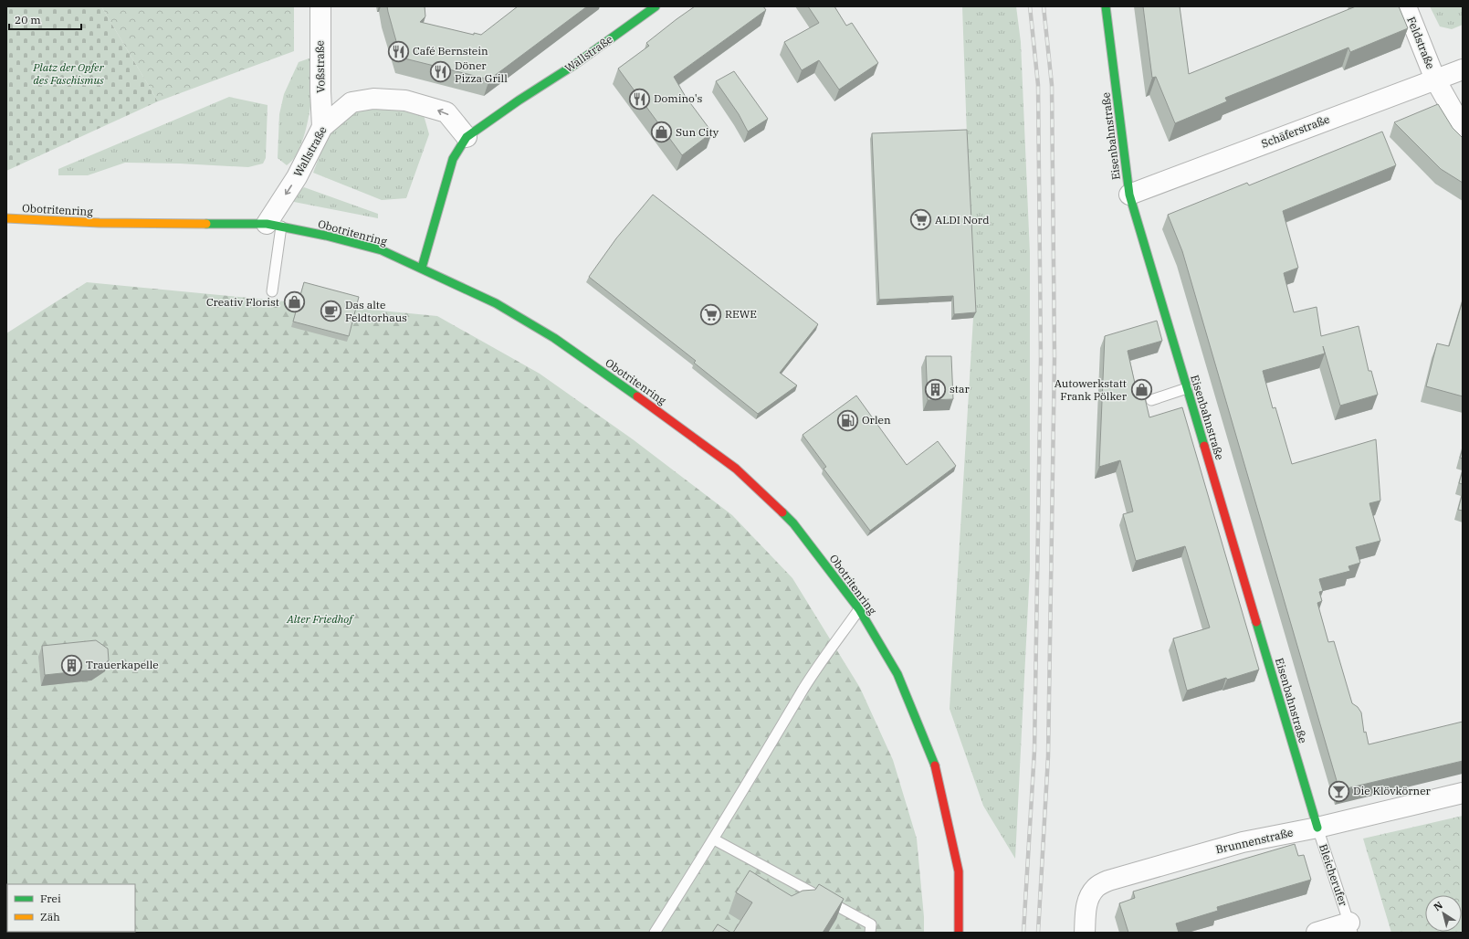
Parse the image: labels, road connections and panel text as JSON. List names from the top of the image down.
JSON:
{
  "streets": {
    "street": [
      "Feldstraße",
      "Wallstraße",
      "Voßstraße",
      "Schäferstraße",
      "Eisenbahnstraße",
      "Obotritenring",
      "Brunnenstraße",
      "Bleicherufer"
    ]
  },
  "crossings": [
    ["Feldstraße", "Schäferstraße"],
    ["Wallstraße", "Voßstraße"],
    ["Wallstraße", "Obotritenring"],
    ["Schäferstraße", "Eisenbahnstraße"],
    ["Eisenbahnstraße", "Brunnenstraße"],
    ["Eisenbahnstraße", "Bleicherufer"],
    ["Brunnenstraße", "Bleicherufer"]
  ],
  "parks": ["Platz der Opfer des Faschismus", "Alter Friedhof"],
  "places": {
    "restaurant": ["Café Bernstein", "Döner Pizza Grill", "Domino's"],
    "shop": ["Sun City", "Creativ Florist", "Autowerkstatt Frank Pölker"],
    "supermarket": ["ALDI Nord", "REWE"],
    "cafe": ["Das alte Feldtorhaus"],
    "building": ["star", "Trauerkapelle"],
    "fuel station": ["Orlen"],
    "bar": ["Die Klövkörner"]
  },
  "legend": ["Frei", "Zäh"],
  "scale_bar": "20 m",
  "north": "top left"
}
